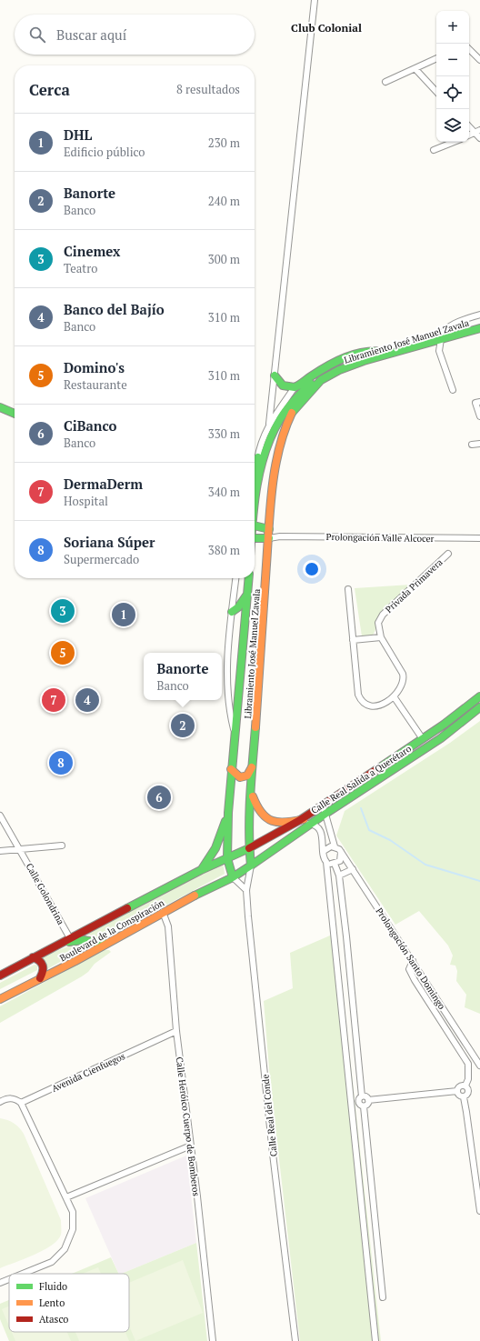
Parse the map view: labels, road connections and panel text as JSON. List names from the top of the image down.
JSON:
{
  "streets": {
    "main road": ["Libramiento José Manuel Zavala", "Calle Real Salida a Querétaro", "Boulevard de la Conspiración"],
    "street": [
      "Prolongación Valle Alcocer",
      "Privada Primavera",
      "Calle Golondrina",
      "Prolongación Santo Domingo",
      "Avenida Cienfuegos",
      "Calle Real del Conde",
      "Calle Heróico Cuerpo de Bomberos"
    ]
  },
  "crossings": [
    ["Libramiento José Manuel Zavala", "Prolongación Valle Alcocer"],
    ["Libramiento José Manuel Zavala", "Calle Real Salida a Querétaro"],
    ["Libramiento José Manuel Zavala", "Calle Real del Conde"],
    ["Calle Real Salida a Querétaro", "Boulevard de la Conspiración"],
    ["Calle Real Salida a Querétaro", "Calle Real del Conde"],
    ["Calle Golondrina", "Boulevard de la Conspiración"],
    ["Boulevard de la Conspiración", "Calle Heróico Cuerpo de Bomberos"],
    ["Avenida Cienfuegos", "Calle Heróico Cuerpo de Bomberos"]
  ],
  "districts": ["Club Colonial"],
  "legend": ["Fluido", "Lento", "Atasco"],
  "page": {
    "map_buttons": ["+", "−"],
    "search": "Buscar aquí",
    "heading": ["Cerca", "8 resultados"],
    "list": [
      {
        "mark": "1",
        "name": "DHL",
        "note": "Edificio público",
        "value": "230 m"
      },
      {
        "mark": "2",
        "name": "Banorte",
        "note": "Banco",
        "value": "240 m"
      },
      {
        "mark": "3",
        "name": "Cinemex",
        "note": "Teatro",
        "value": "300 m"
      },
      {
        "mark": "4",
        "name": "Banco del Bajío",
        "note": "Banco",
        "value": "310 m"
      },
      {
        "mark": "5",
        "name": "Domino's",
        "note": "Restaurante",
        "value": "310 m"
      },
      {
        "mark": "6",
        "name": "CiBanco",
        "note": "Banco",
        "value": "330 m"
      },
      {
        "mark": "7",
        "name": "DermaDerm",
        "note": "Hospital",
        "value": "340 m"
      },
      {
        "mark": "8",
        "name": "Soriana Súper",
        "note": "Supermercado",
        "value": "380 m"
      }
    ],
    "pins": [
      "3",
      "1",
      "5",
      "4",
      "7",
      "2",
      "8",
      "6"
    ],
    "popup": ["Banorte", "Banco"]
  }
}
